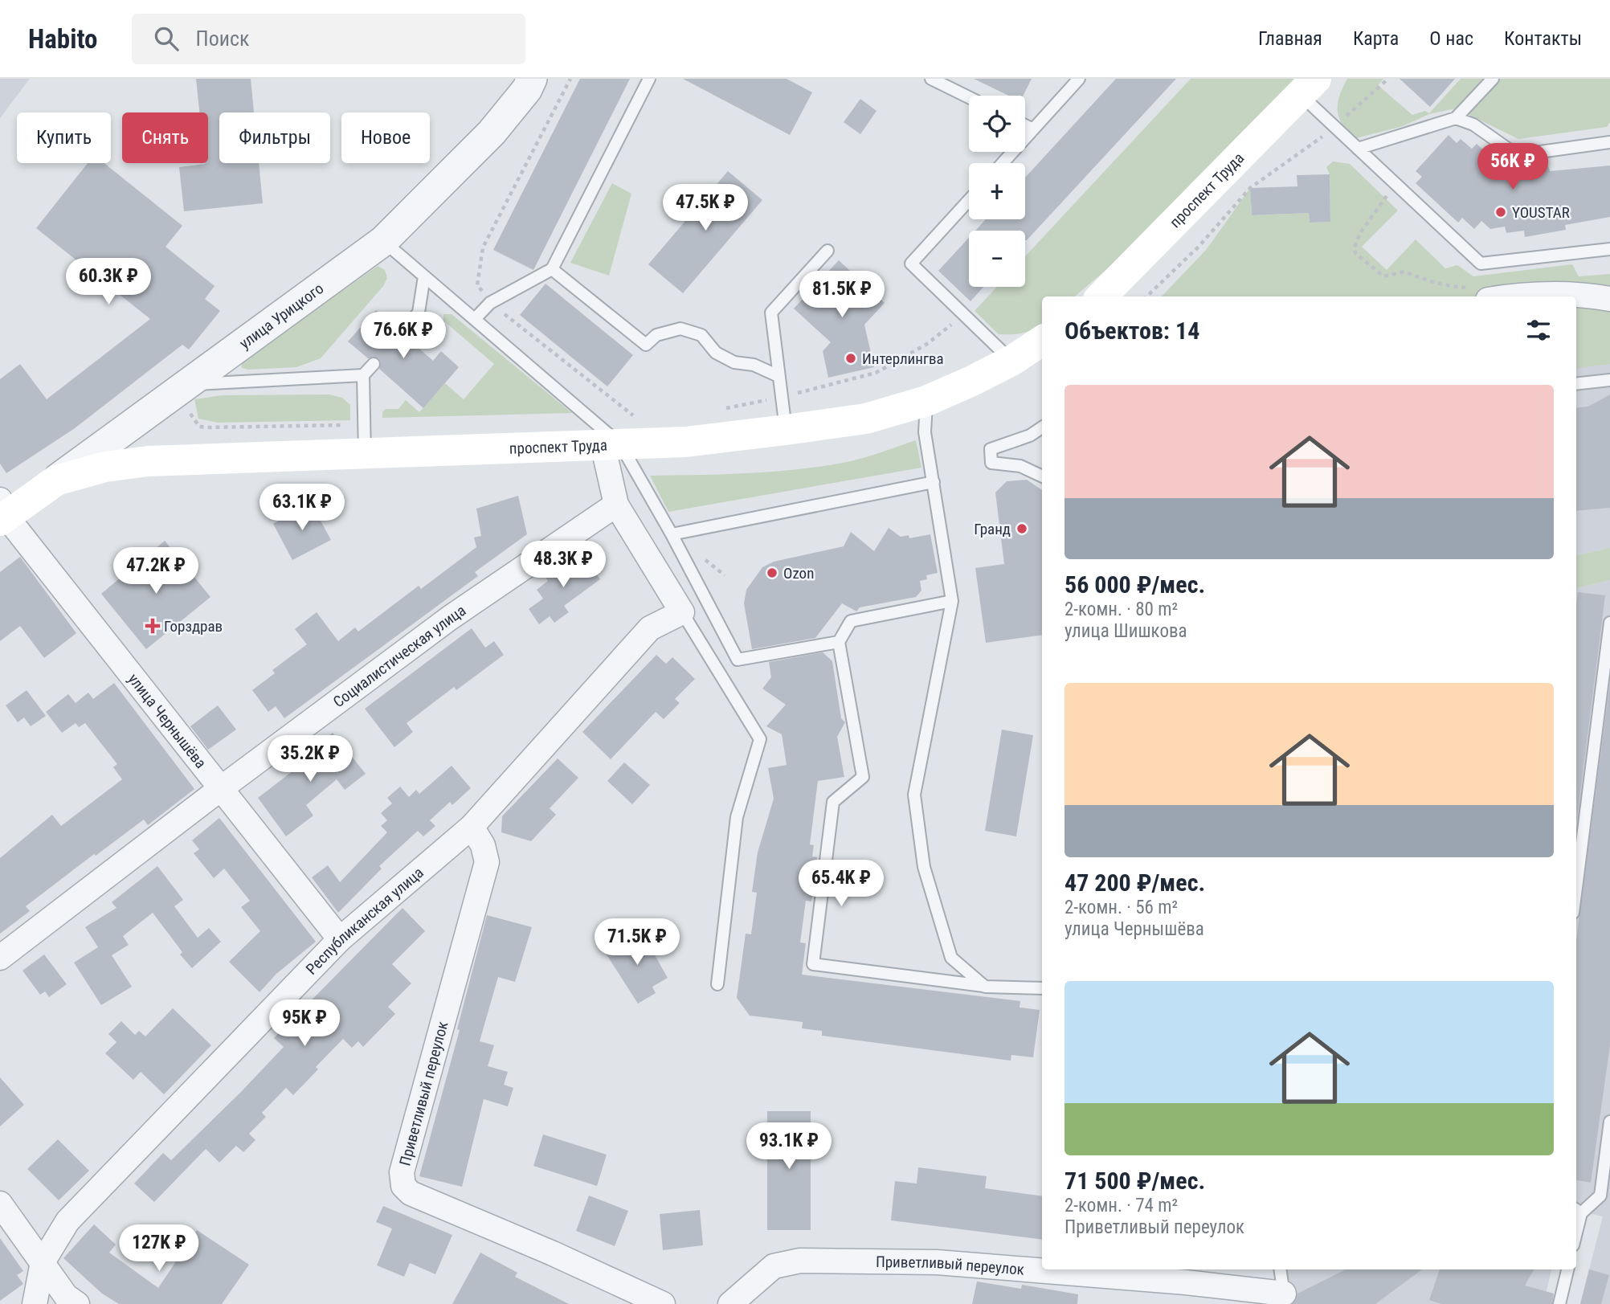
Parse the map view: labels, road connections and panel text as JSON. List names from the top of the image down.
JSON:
{
  "streets": {
    "main road": ["проспект Труда", "улица Урицкого"],
    "street": [
      "Социалистическая улица",
      "улица Чернышёва",
      "Республиканская улица",
      "Приветливый переулок"
    ]
  },
  "crossings": [
    ["проспект Труда", "улица Урицкого"],
    ["улица Урицкого", "улица Чернышёва"],
    ["Социалистическая улица", "улица Чернышёва"],
    ["улица Чернышёва", "Республиканская улица"],
    ["Республиканская улица", "Приветливый переулок"]
  ],
  "places": {
    "other": [
      "YOUSTAR",
      "Интерлингва",
      "Гранд",
      "Ozon"
    ],
    "health": ["Горздрав"]
  },
  "page": {
    "header": "Habito",
    "search": "Поиск",
    "nav": [
      "Главная",
      "Карта",
      "О нас",
      "Контакты"
    ],
    "map_buttons": ["+", "−"],
    "chip": [
      "Купить",
      "Снять",
      "Фильтры",
      "Новое"
    ],
    "price": [
      "56K ₽",
      "47.5K ₽",
      "60.3K ₽",
      "81.5K ₽",
      "76.6K ₽",
      "63.1K ₽",
      "48.3K ₽",
      "47.2K ₽",
      "35.2K ₽",
      "65.4K ₽",
      "71.5K ₽",
      "95K ₽",
      "93.1K ₽",
      "127K ₽"
    ],
    "heading": "Объектов: 14",
    "list": [
      {
        "name": "56 000 ₽/мес.",
        "note": "2-комн. · 80 m² · улица Шишкова"
      },
      {
        "name": "47 200 ₽/мес.",
        "note": "2-комн. · 56 m² · улица Чернышёва"
      },
      {
        "name": "71 500 ₽/мес.",
        "note": "2-комн. · 74 m² · Приветливый переулок"
      }
    ]
  }
}
